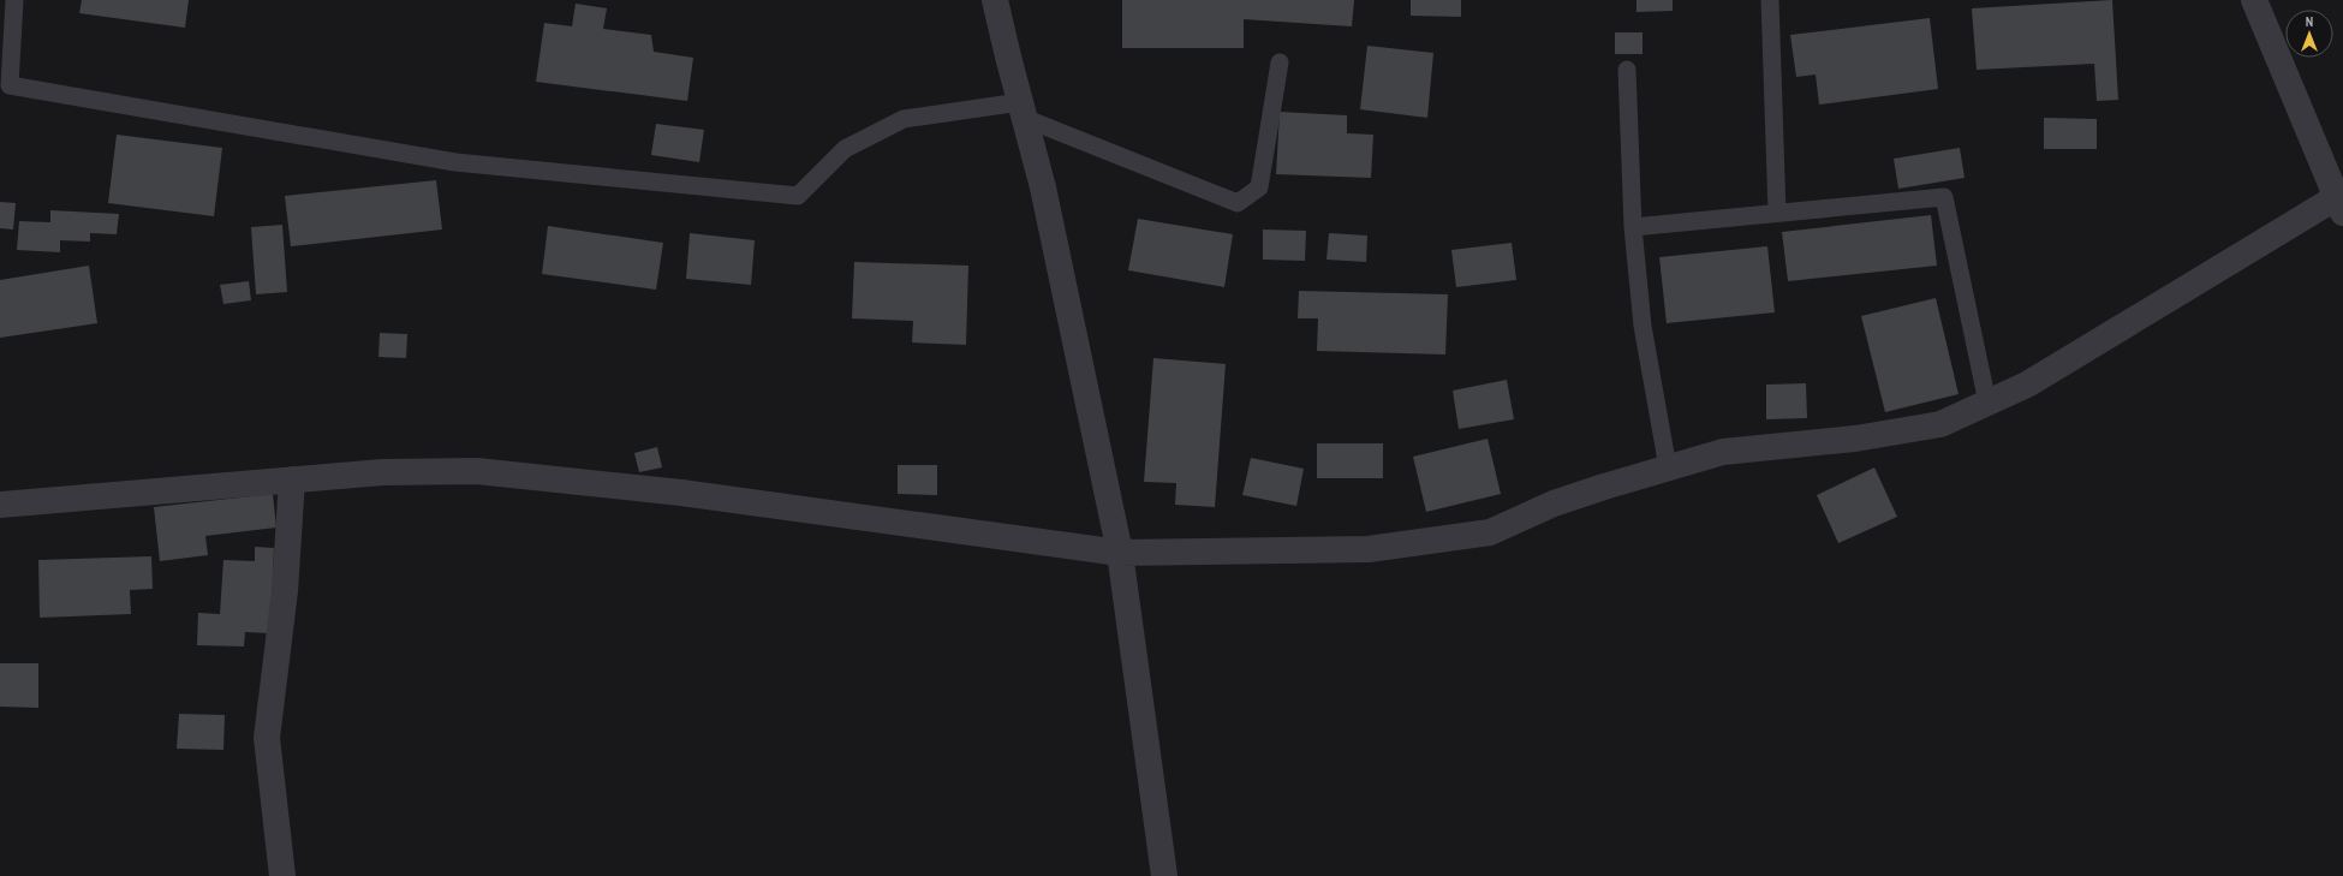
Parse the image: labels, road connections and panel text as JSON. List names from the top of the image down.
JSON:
{
  "north": "top"
}
